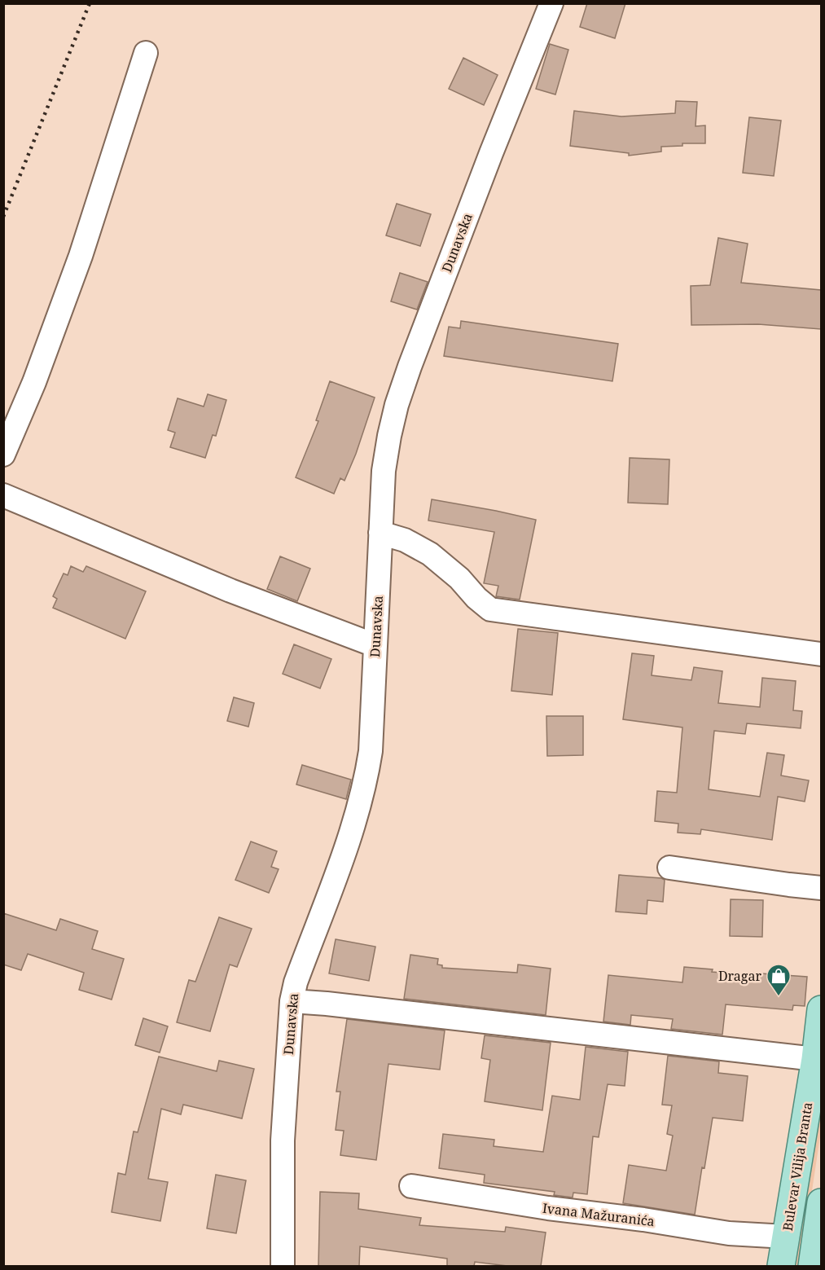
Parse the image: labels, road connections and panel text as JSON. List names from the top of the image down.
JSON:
{
  "streets": {
    "main road": ["Bulevar Vilija Branta"],
    "street": ["Dunavska", "Ivana Mažuranića"]
  },
  "crossings": [
    ["Bulevar Vilija Branta", "Ivana Mažuranića"]
  ],
  "places": {
    "shop": ["Dragar"]
  }
}
